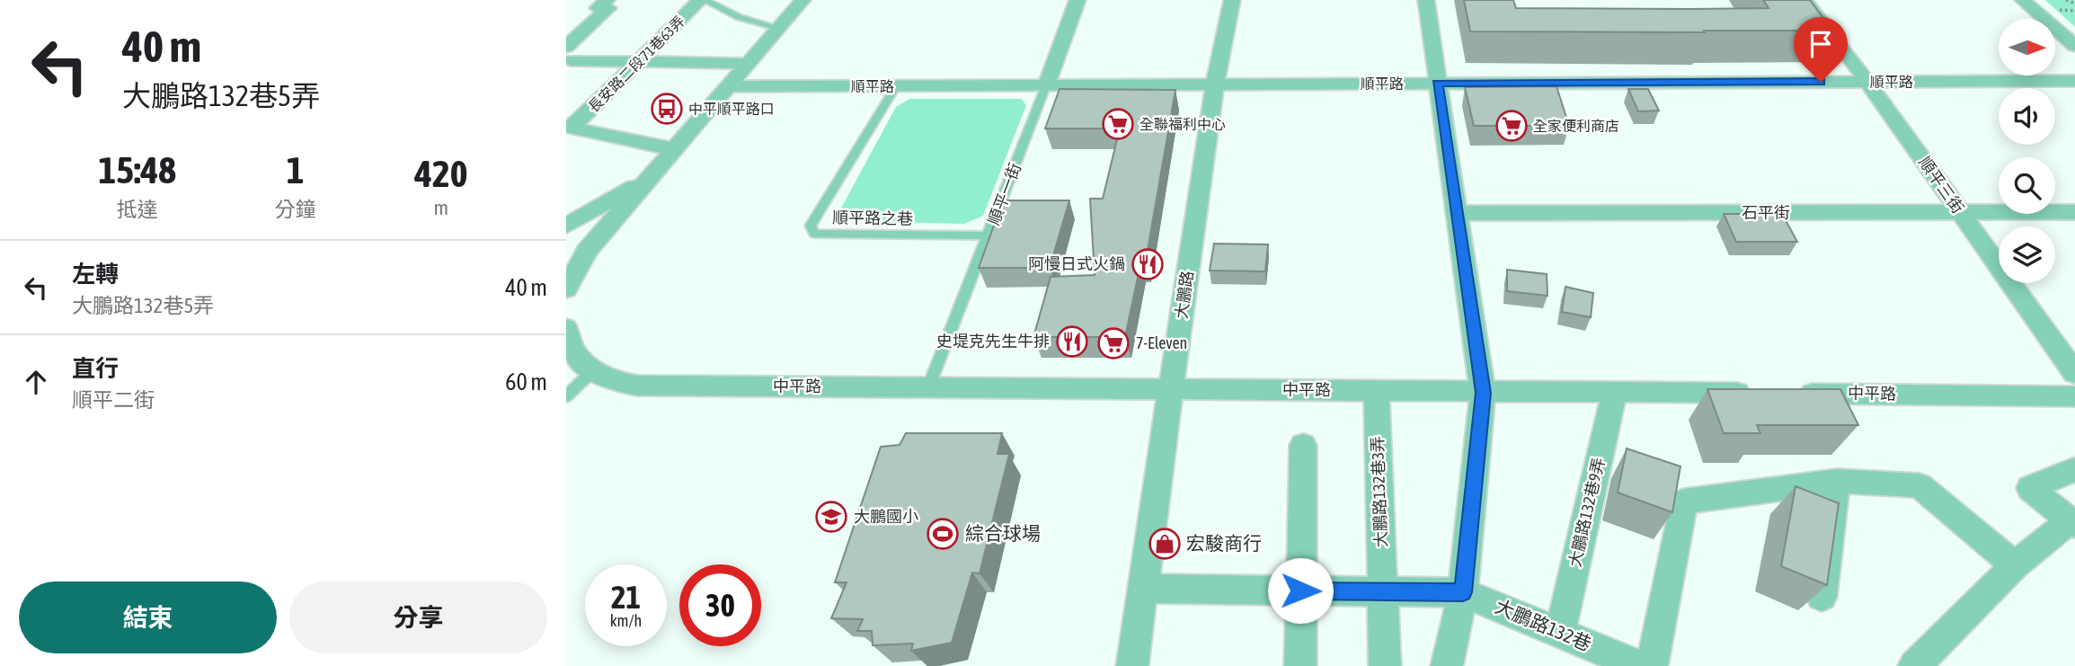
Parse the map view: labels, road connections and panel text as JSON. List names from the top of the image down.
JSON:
{
  "streets": {
    "street": [
      "長安路二段˙71巷63弄",
      "順平路",
      "順平三街",
      "順平一街",
      "石平街",
      "大鵬路",
      "中平路",
      "大鵬路132巷3弄",
      "大鵬路132巷9弄",
      "大鵬路132巷"
    ],
    "lane": ["順平路之巷"]
  },
  "crossings": [
    ["順平路", "順平三街"],
    ["順平路", "順平一街"],
    ["順平路", "順平路之巷"],
    ["順平路", "大鵬路"],
    ["順平三街", "石平街"],
    ["順平一街", "順平路之巷"],
    ["順平一街", "中平路"],
    ["大鵬路", "中平路"],
    ["大鵬路", "大鵬路132巷"],
    ["中平路", "大鵬路132巷3弄"],
    ["中平路", "大鵬路132巷9弄"],
    ["大鵬路132巷3弄", "大鵬路132巷"],
    ["大鵬路132巷9弄", "大鵬路132巷"]
  ],
  "places": {
    "bus stop": ["中平順平路口"],
    "supermarket": ["全聯福利中心", "全家便利商店", "7-Eleven"],
    "restaurant": ["阿慢日式火鍋", "史堤克先生牛排"],
    "school or university": ["大鵬國小"],
    "sports": ["綜合球場"],
    "shop": ["宏駿商行"]
  },
  "north": "right",
  "page": {
    "turn": ["40 m", "大鵬路132巷5弄"],
    "eta": [
      "15:48",
      "抵達",
      "1",
      "分鐘",
      "420",
      "m"
    ],
    "list": [
      {
        "name": "左轉",
        "note": "大鵬路132巷5弄",
        "value": "40 m"
      },
      {
        "name": "直行",
        "note": "順平二街",
        "value": "60 m"
      }
    ],
    "speed": "21 km/h",
    "limit": "30",
    "buttons": ["結束", "分享"]
  }
}
